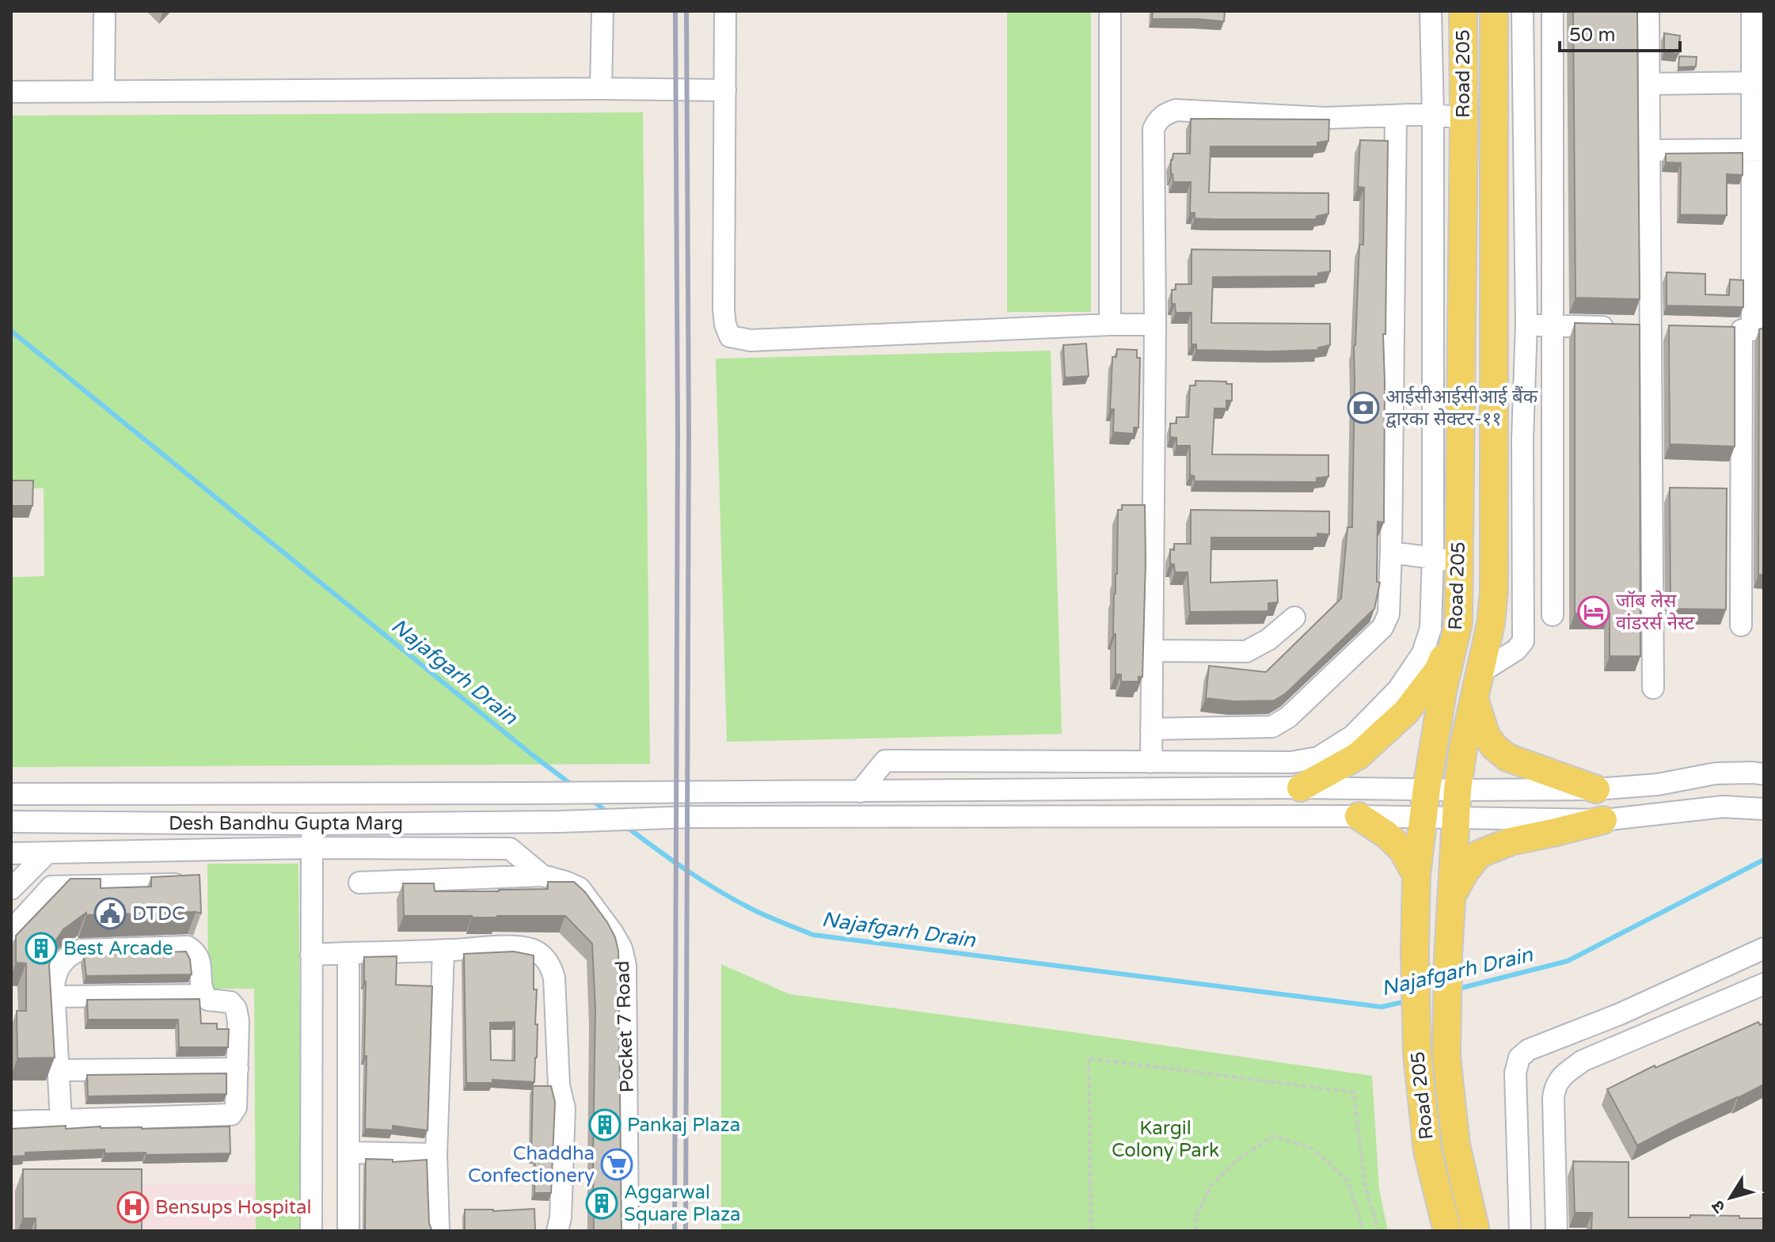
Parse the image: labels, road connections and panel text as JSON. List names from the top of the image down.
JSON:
{
  "streets": {
    "main road": ["Road 205"],
    "street": ["Desh Bandhu Gupta Marg", "Pocket 7 Road"]
  },
  "crossings": [
    ["Road 205", "Desh Bandhu Gupta Marg"]
  ],
  "water": ["Najafgarh Drain"],
  "parks": ["Kargil Colony Park"],
  "places": {
    "bank": ["आईसीआईसीआई बैंक द्वारका सेक्टर-११"],
    "hotel": ["जॉब लेस वांडरर्स नेस्ट"],
    "public building": ["DTDC"],
    "building": ["Best Arcade", "Pankaj Plaza", "Aggarwal Square Plaza"],
    "supermarket": ["Chaddha Confectionery"],
    "hospital": ["Bensups Hospital"]
  },
  "scale_bar": "50 m",
  "north": "bottom left"
}
